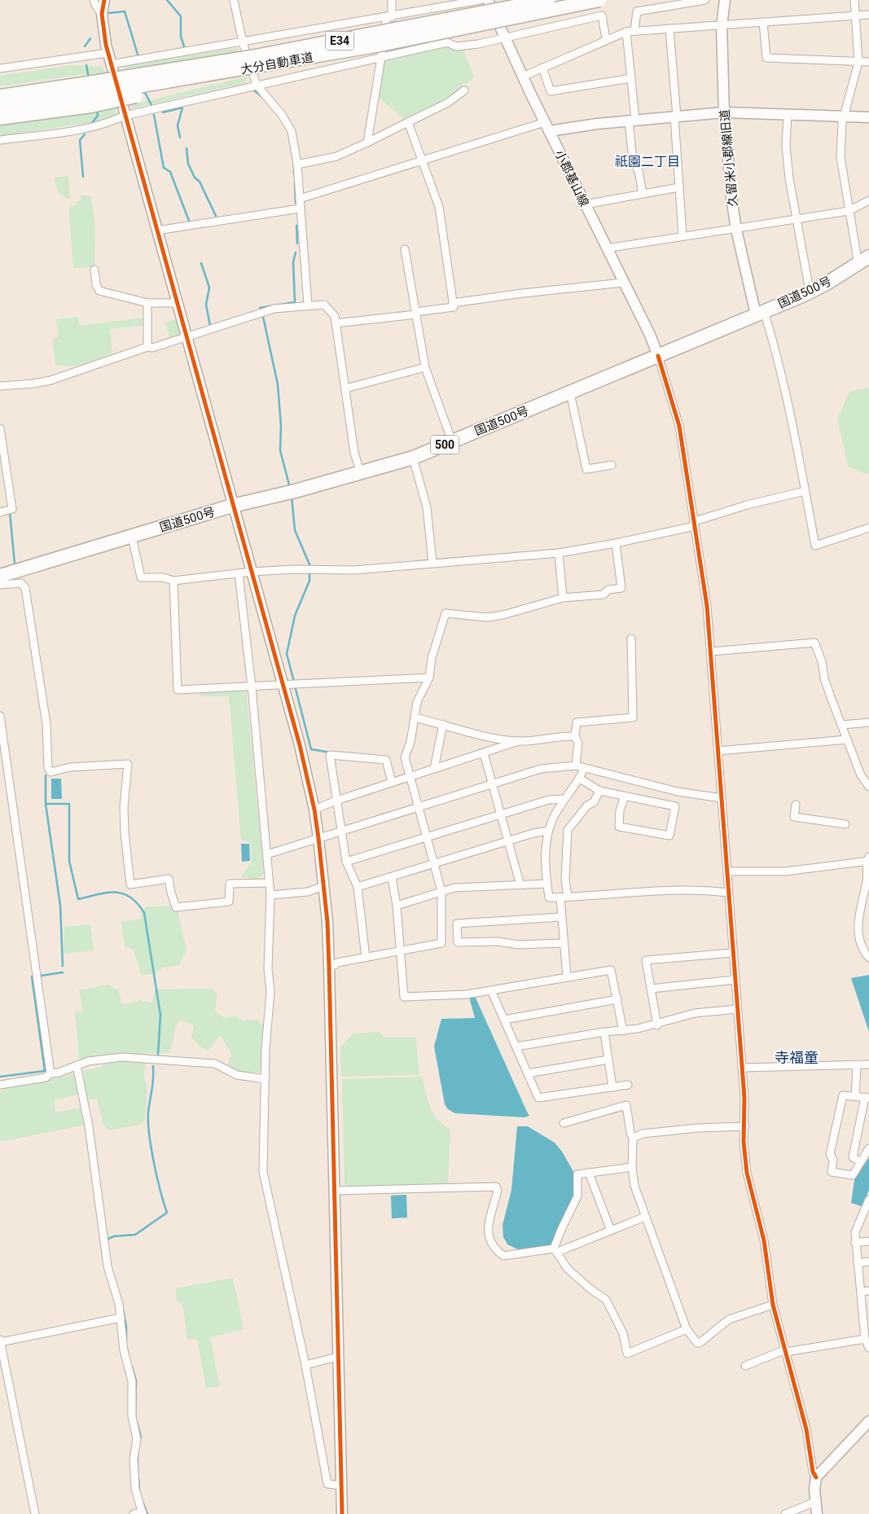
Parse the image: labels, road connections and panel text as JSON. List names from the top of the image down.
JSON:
{
  "streets": {
    "highway": [
      "E34",
      "大分自動車道",
      "国道500号",
      "500"
    ],
    "street": ["久留米小郡線旧道", "小郡基山線"]
  },
  "crossings": [
    ["久留米小郡線旧道", "国道500号"],
    ["小郡基山線", "国道500号"]
  ],
  "districts": ["祇園二丁目", "寺福童"]
}
